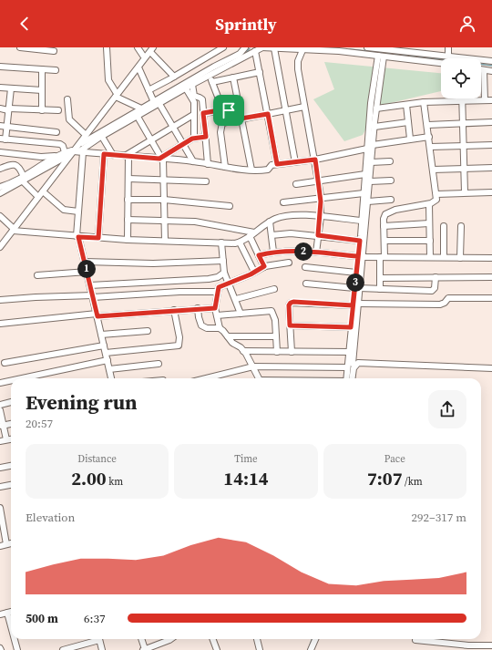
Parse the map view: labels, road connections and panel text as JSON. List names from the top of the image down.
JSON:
{
  "page": {
    "header": "Sprintly",
    "pins": ["2", "1", "3"],
    "heading": ["Evening run", "20:57"],
    "stats": [
      ["Distance", "2.00 km"],
      ["Time", "14:14"],
      ["Pace", "7:07 /km"]
    ],
    "chart": ["Elevation", "292–317 m"],
    "list": [
      {
        "name": "500 m",
        "note": "6:37"
      }
    ]
  }
}
